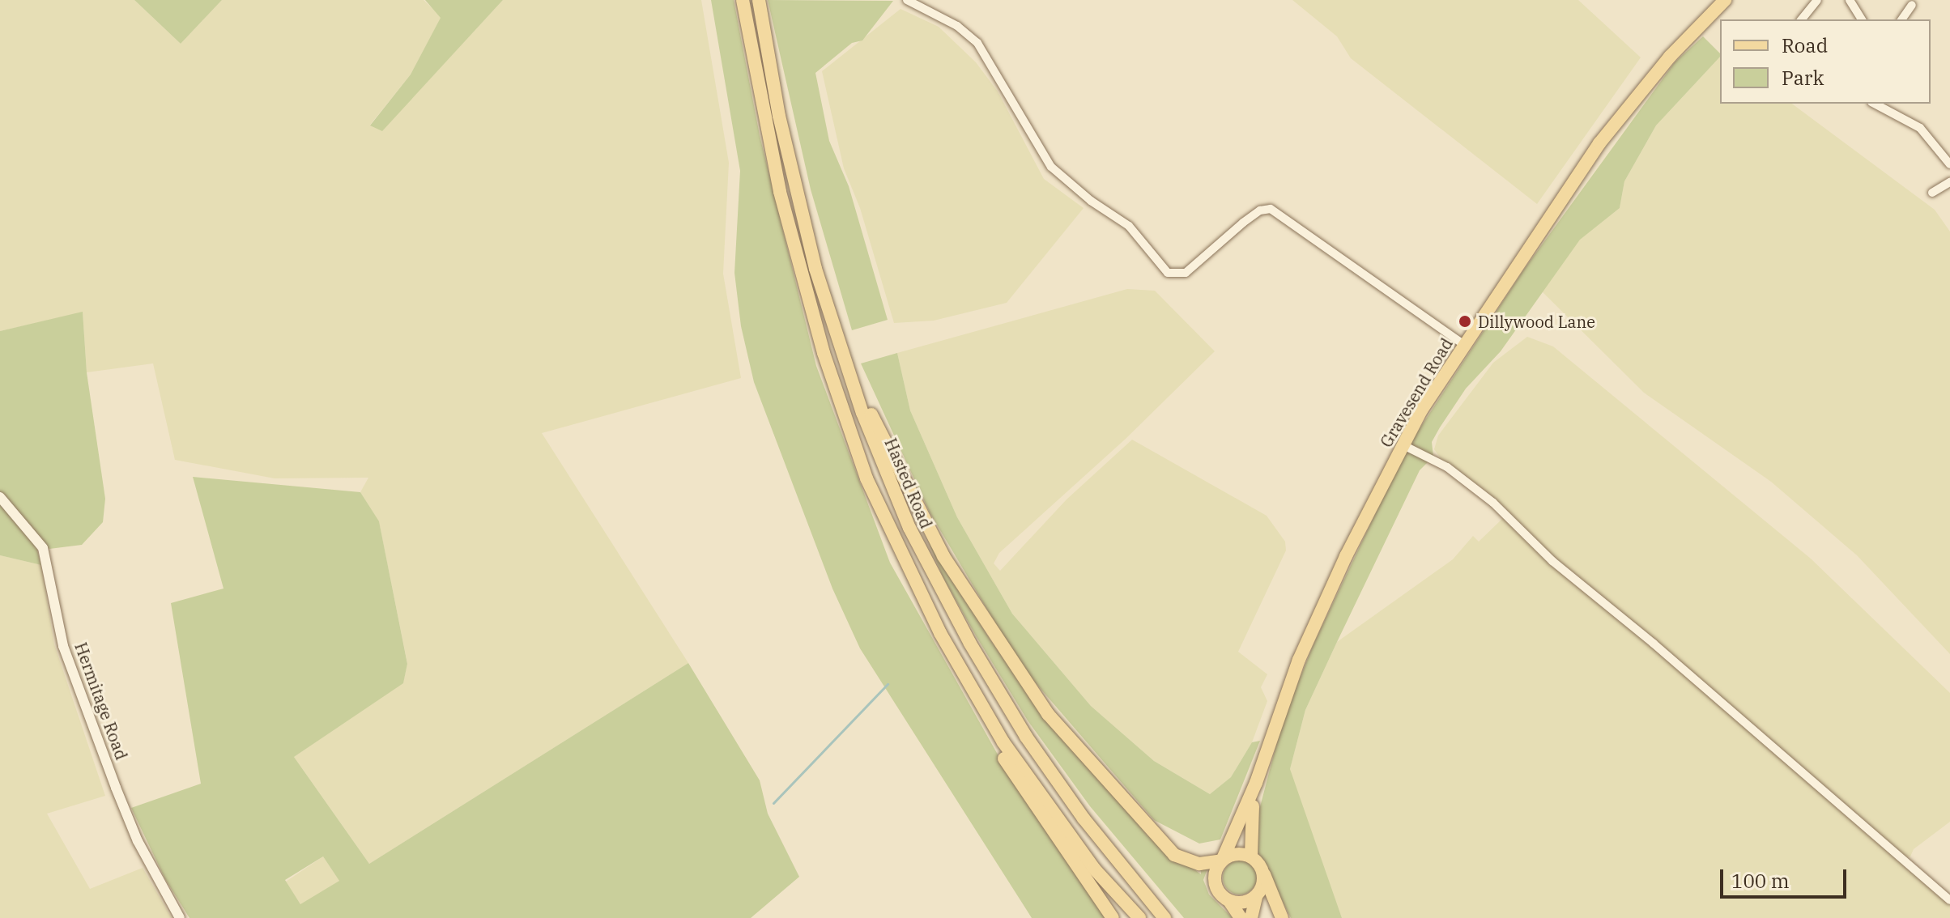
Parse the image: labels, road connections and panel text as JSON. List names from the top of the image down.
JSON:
{
  "streets": {
    "main road": ["Gravesend Road", "Hasted Road"],
    "street": ["Hermitage Road"]
  },
  "places": ["Dillywood Lane"],
  "legend": ["Road", "Park"],
  "scale_bar": "100 m"
}
